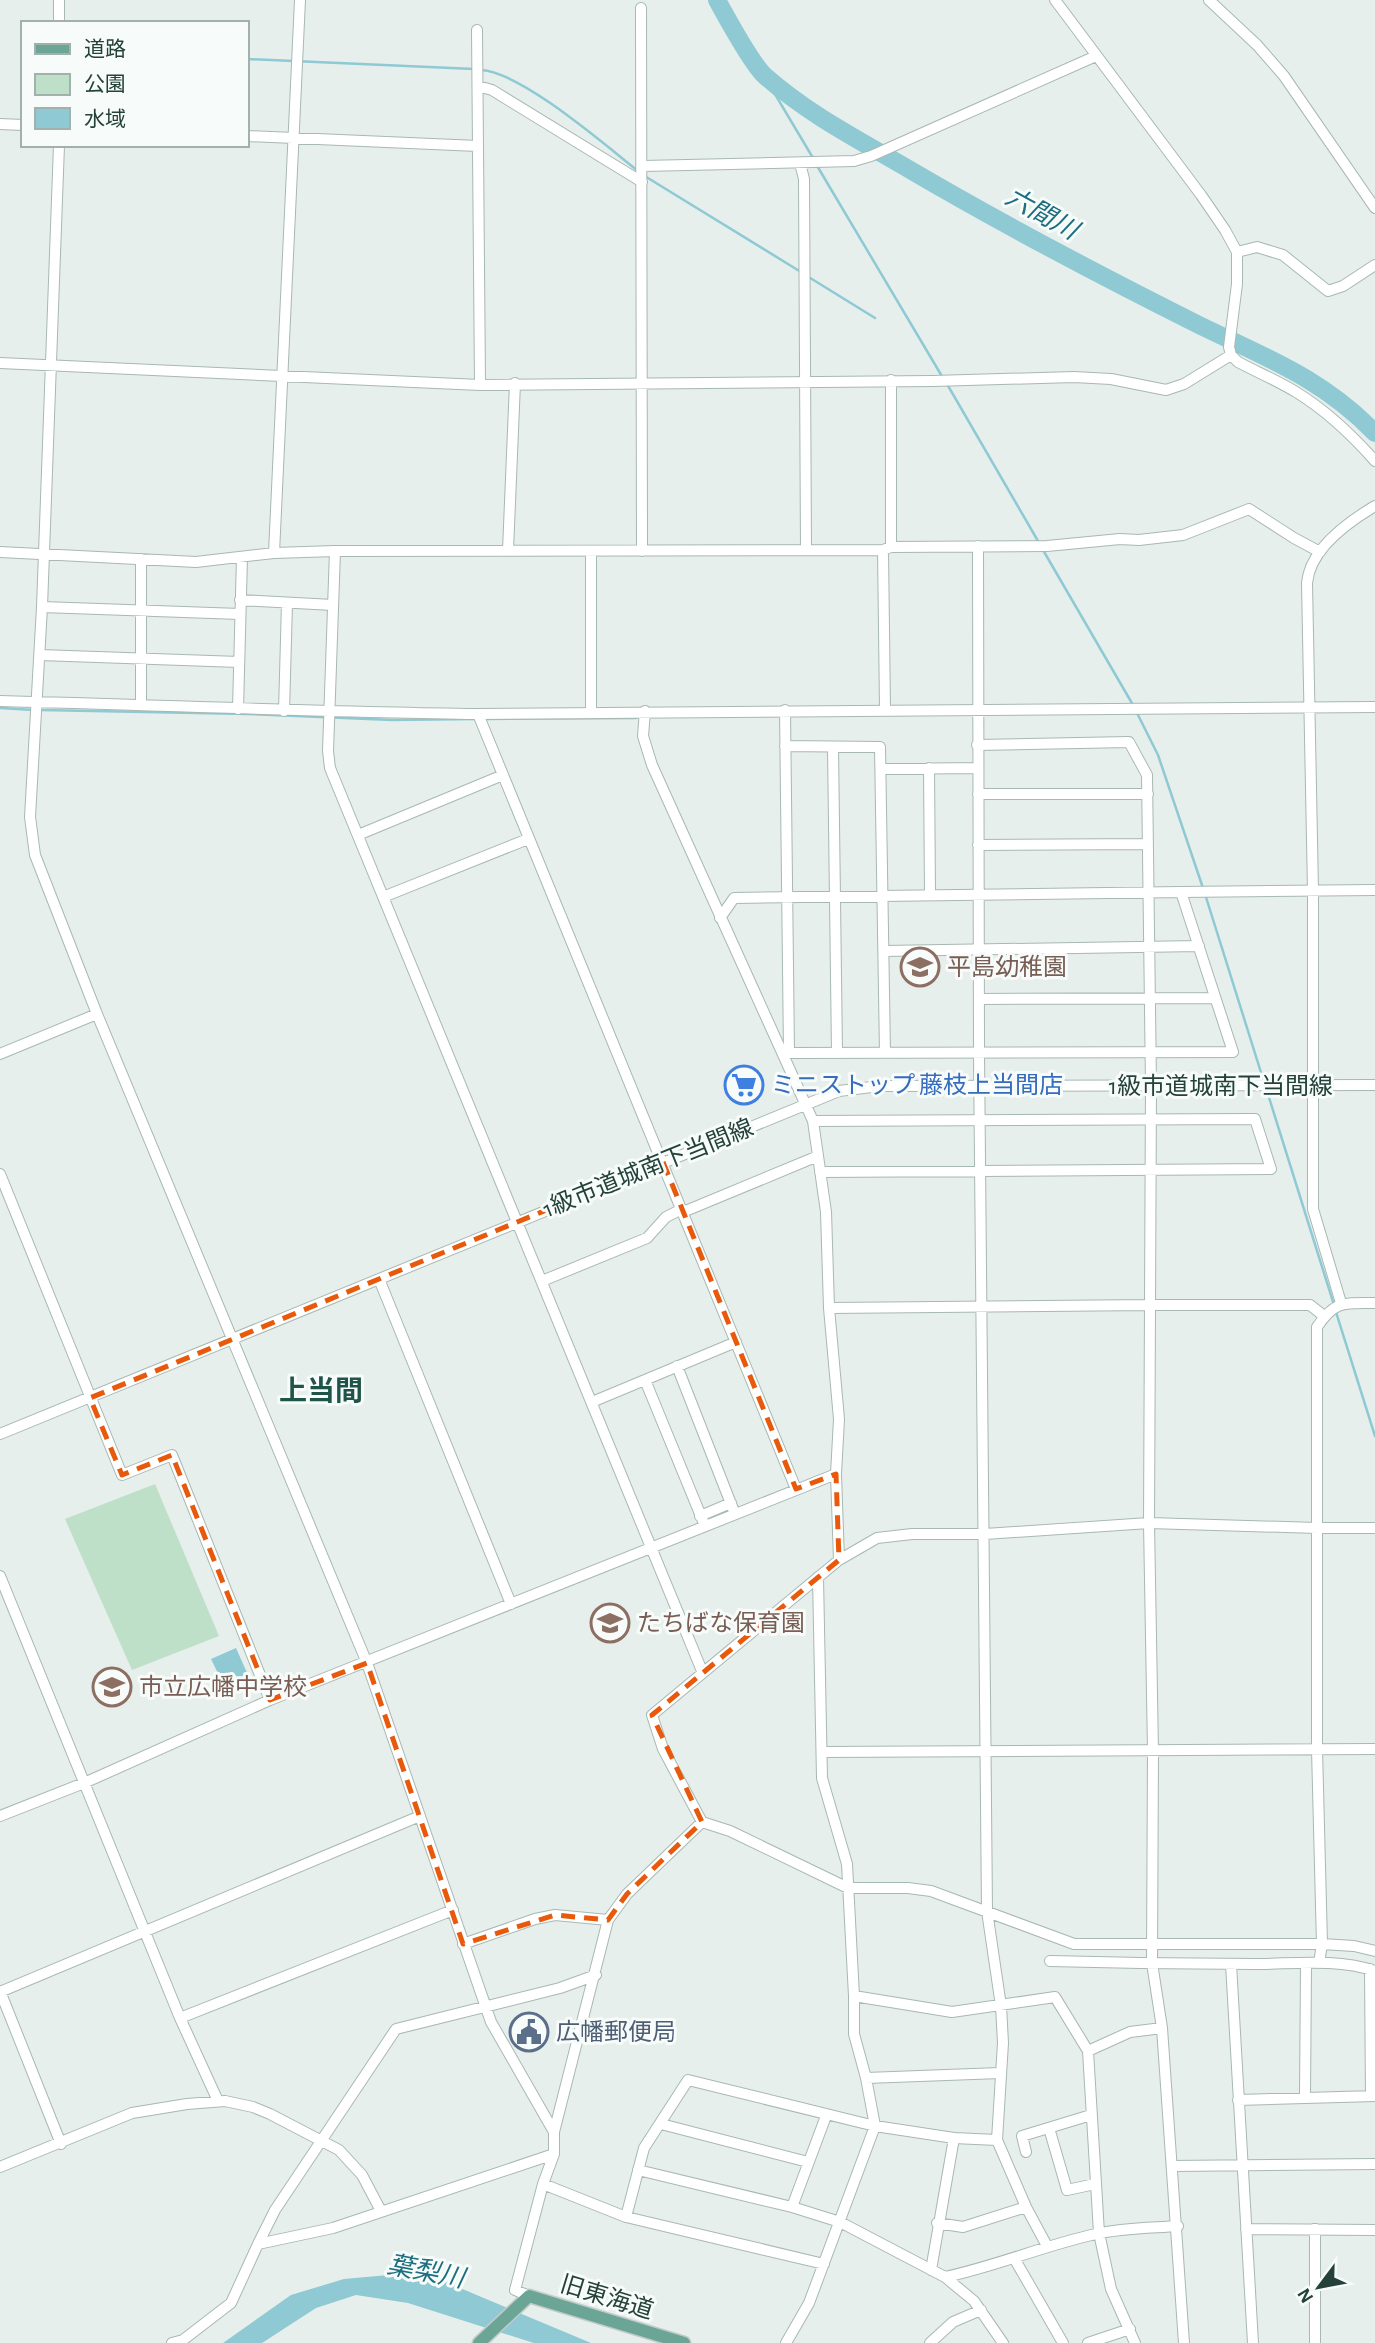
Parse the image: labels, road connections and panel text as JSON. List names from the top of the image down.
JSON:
{
  "streets": {
    "main road": ["旧東海道"],
    "street": ["1級市道城南下当間線"]
  },
  "districts": ["上当間"],
  "water": ["六間川", "葉梨川"],
  "places": {
    "school or university": ["平島幼稚園", "たちばな保育園", "市立広幡中学校"],
    "supermarket": ["ミニストップ 藤枝上当間店"],
    "public building": ["広幡郵便局"]
  },
  "legend": ["道路", "公園", "水域"],
  "north": "bottom left"
}
